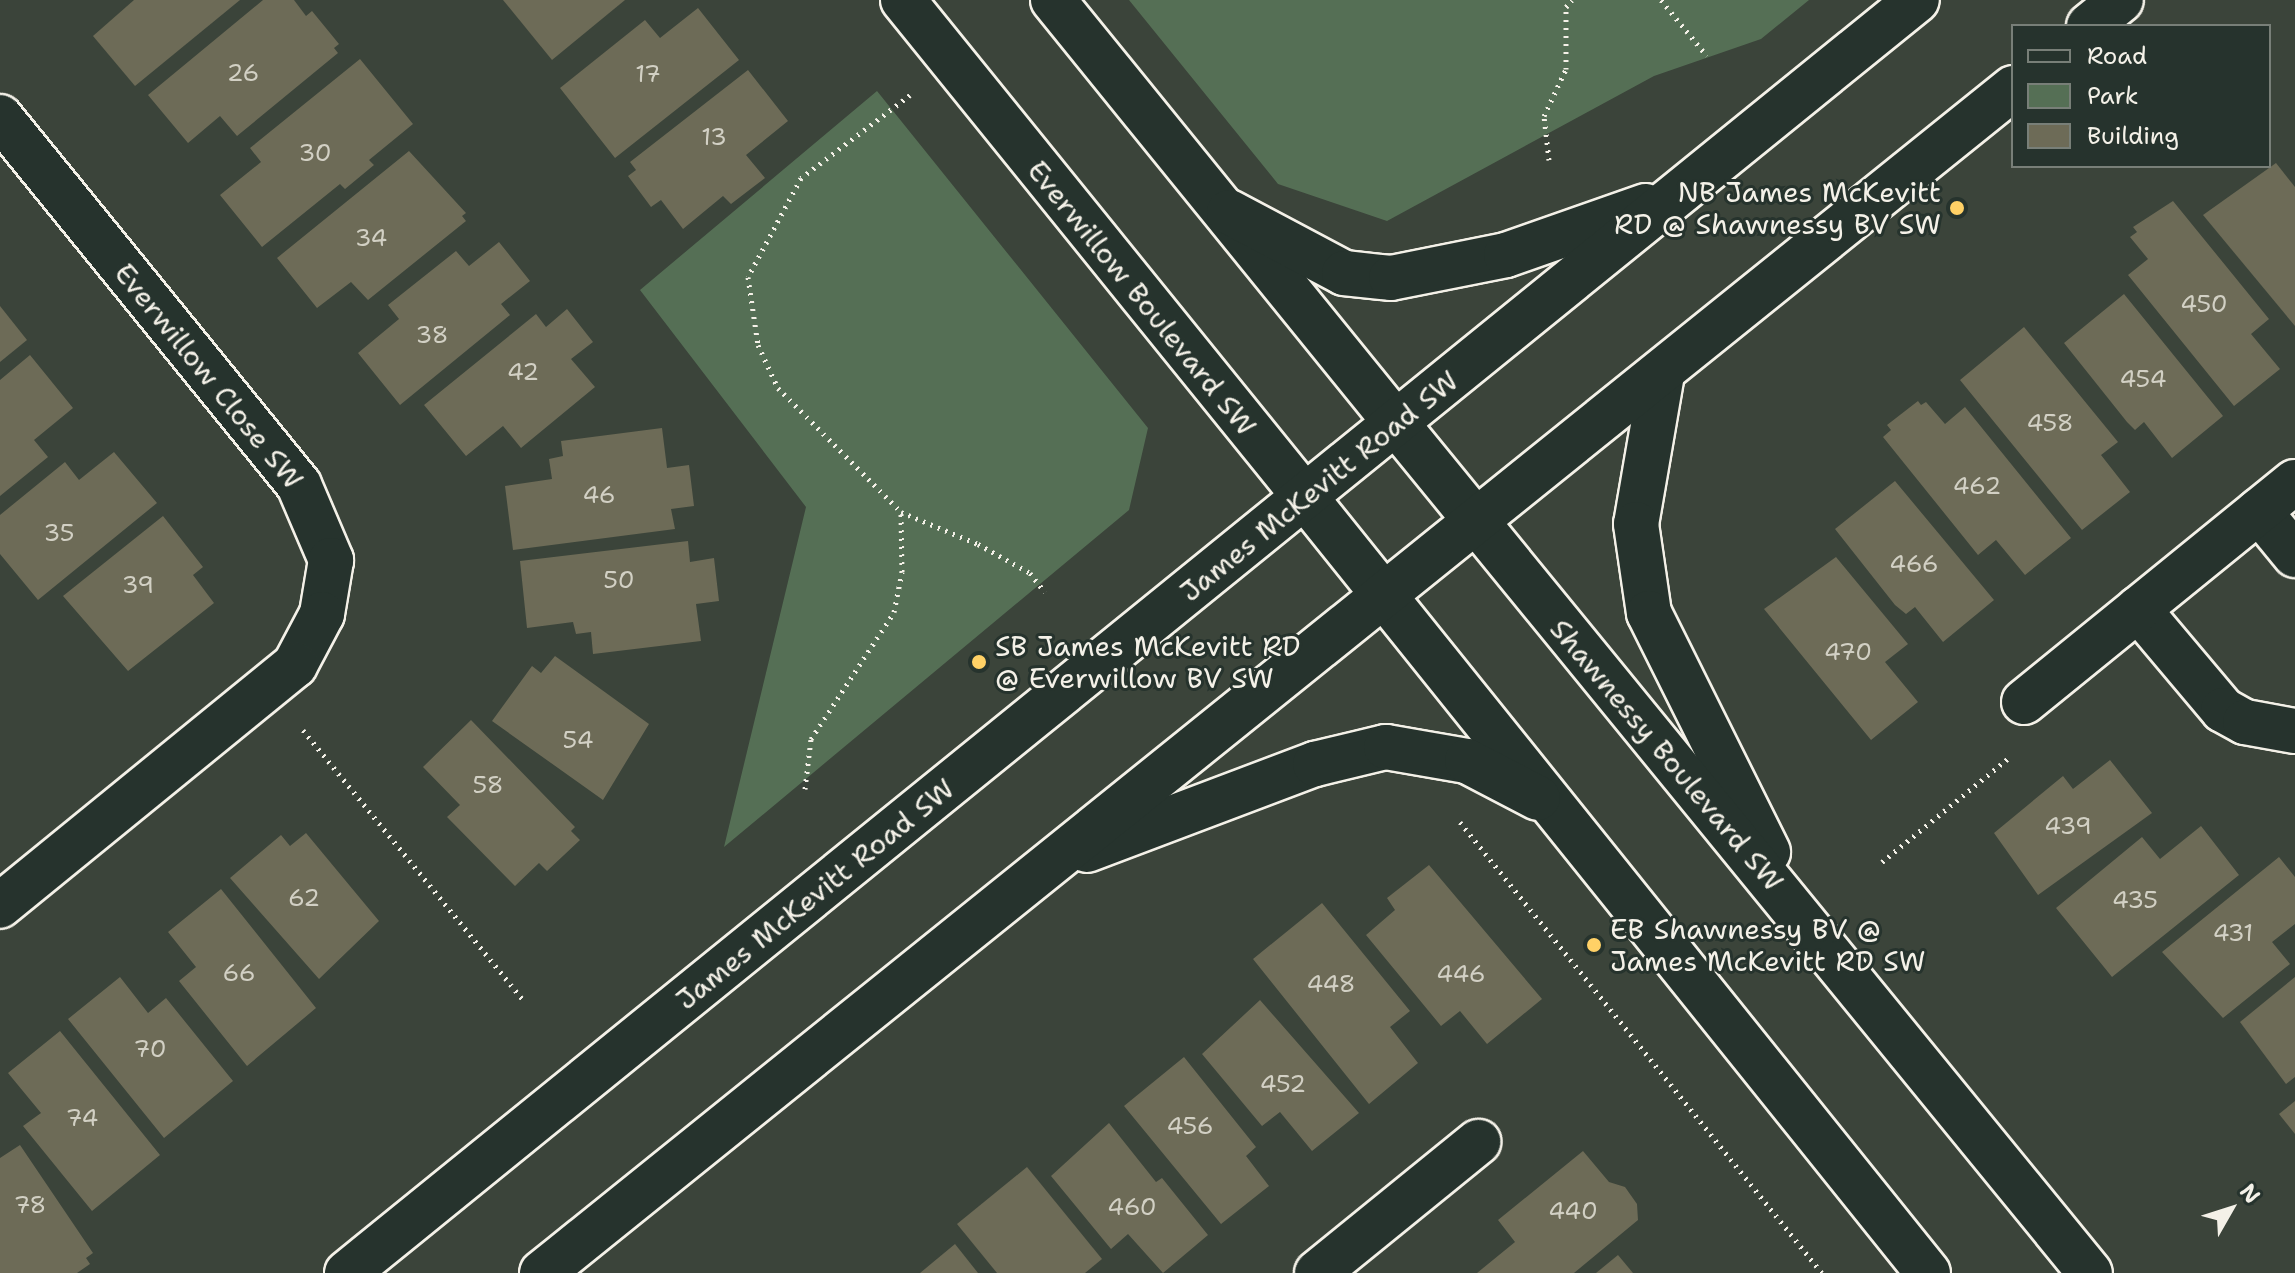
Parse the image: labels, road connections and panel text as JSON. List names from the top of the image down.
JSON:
{
  "streets": {
    "main road": [
      "Everwillow Boulevard SW",
      "Everwillow Close SW",
      "James McKevitt Road SW",
      "Shawnessy Boulevard SW"
    ]
  },
  "crossings": [
    ["Everwillow Boulevard SW", "James McKevitt Road SW"],
    ["James McKevitt Road SW", "Shawnessy Boulevard SW"]
  ],
  "places": ["NB James McKevitt RD @ Shawnessy BV SW", "SB James McKevitt RD @ Everwillow BV SW", "EB Shawnessy BV @ James McKevitt RD SW"],
  "house_numbers": [
    "26",
    "17",
    "13",
    "30",
    "34",
    "450",
    "38",
    "42",
    "454",
    "458",
    "462",
    "46",
    "35",
    "466",
    "50",
    "39",
    "470",
    "54",
    "58",
    "439",
    "62",
    "435",
    "431",
    "66",
    "446",
    "448",
    "70",
    "452",
    "74",
    "456",
    "78",
    "460",
    "440"
  ],
  "legend": ["Road", "Park", "Building"],
  "north": "top right"
}
